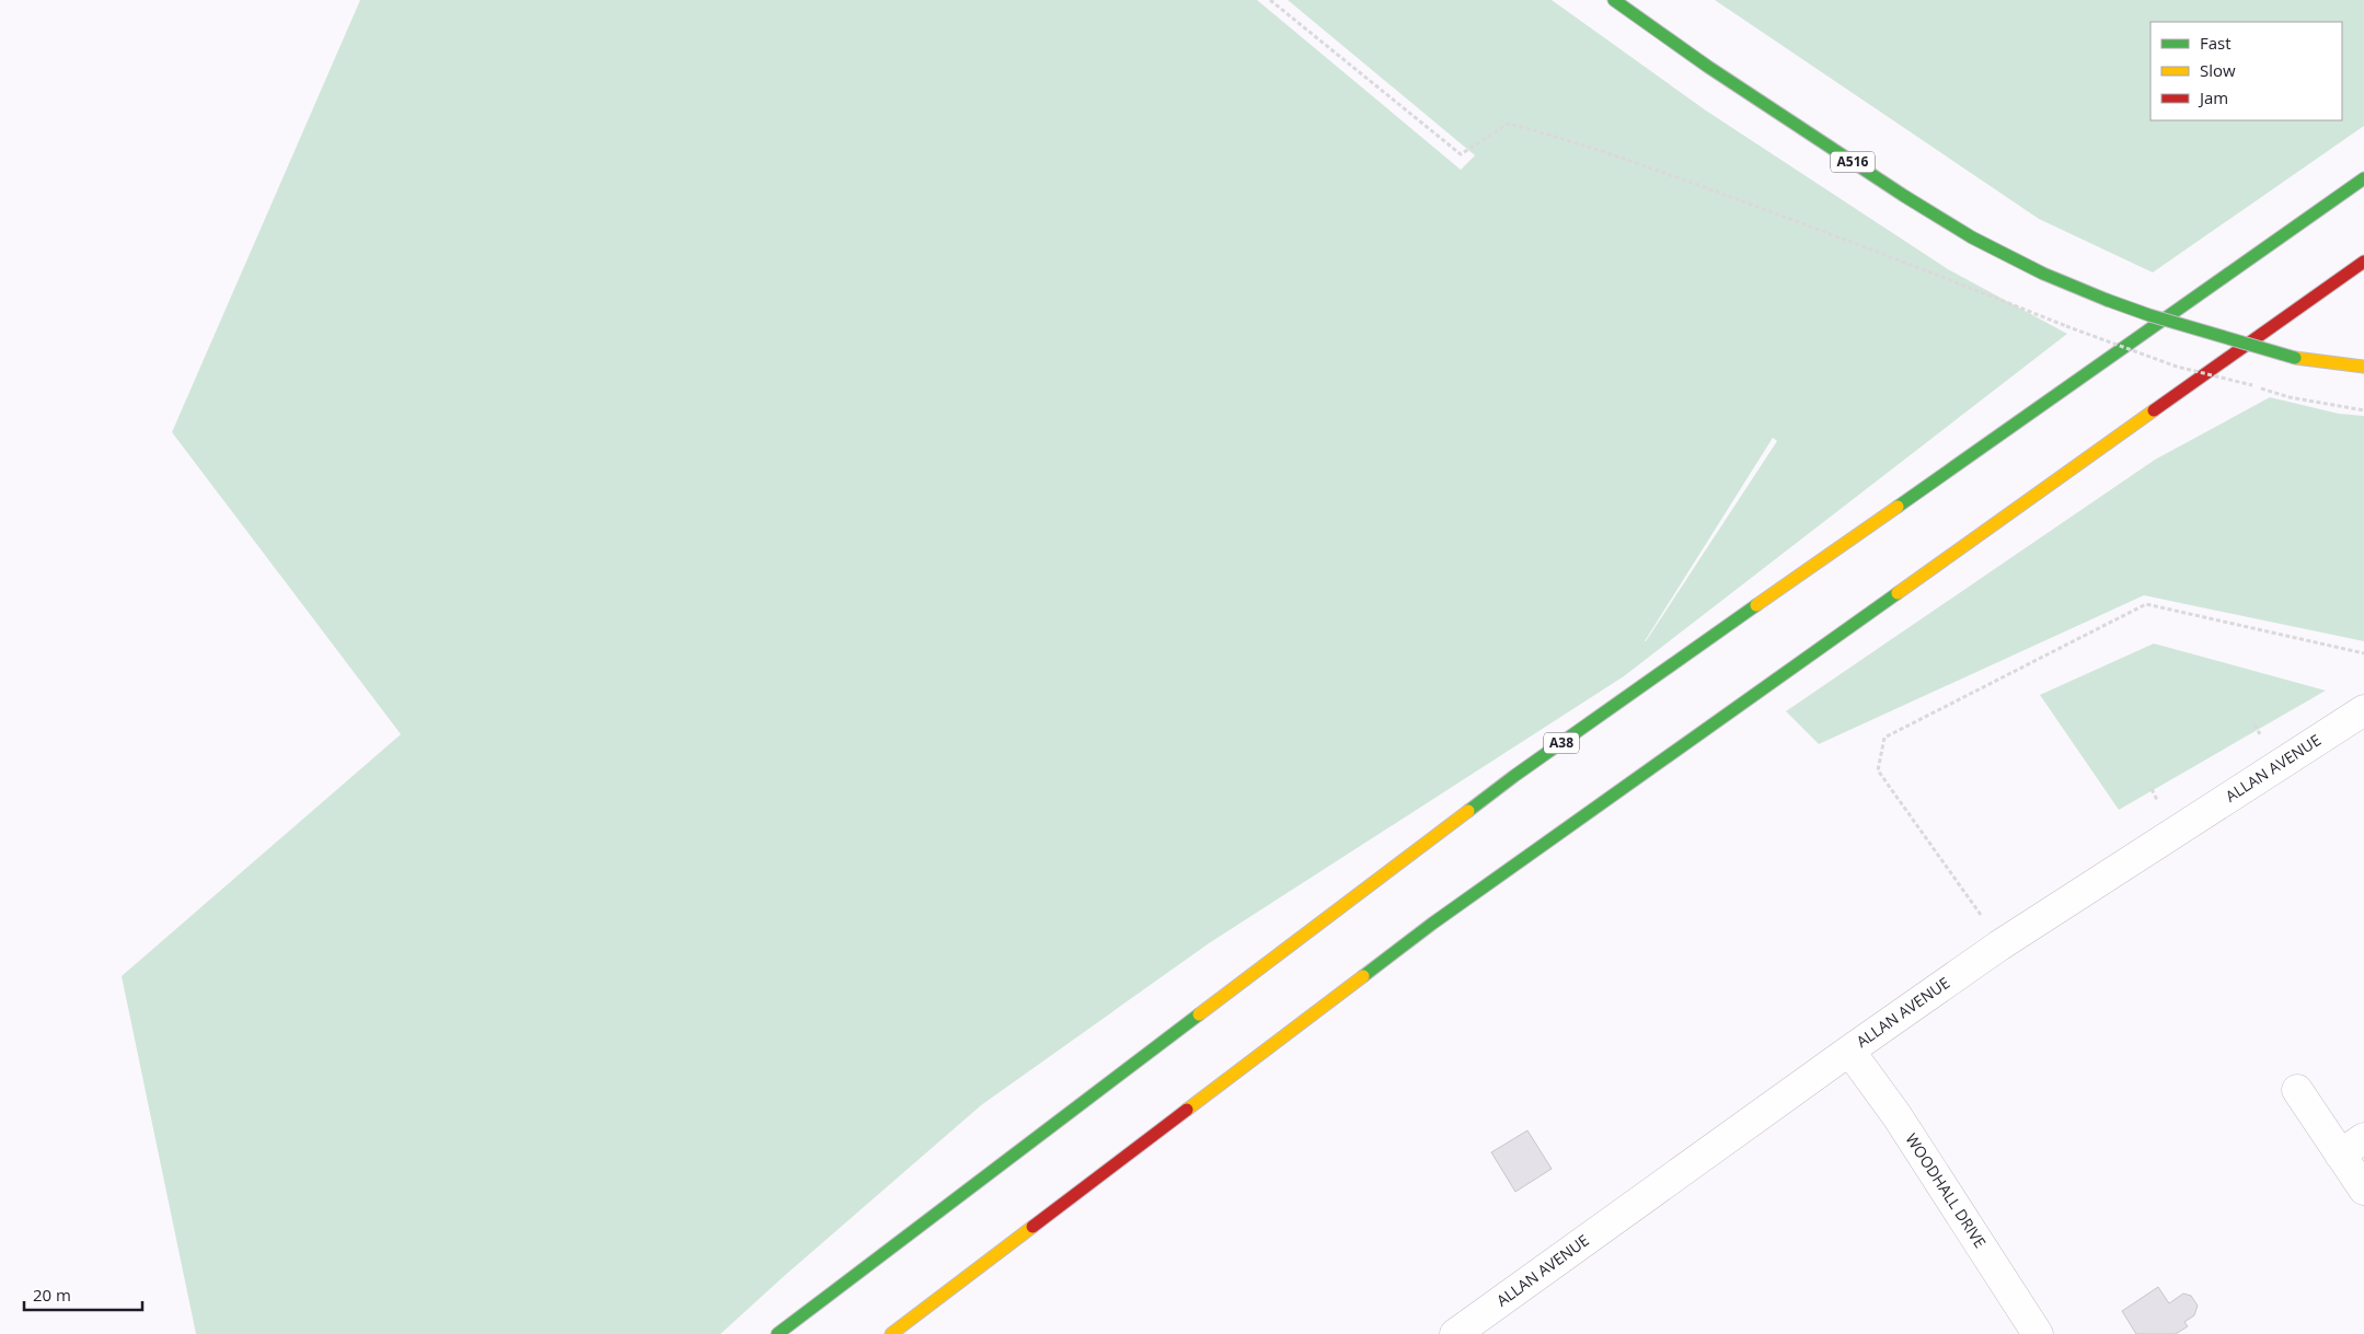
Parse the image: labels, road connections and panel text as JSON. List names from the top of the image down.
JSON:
{
  "streets": {
    "highway": ["A516", "A38"],
    "street": ["ALLAN AVENUE", "WOODHALL DRIVE"]
  },
  "crossings": [
    ["ALLAN AVENUE", "WOODHALL DRIVE"]
  ],
  "legend": ["Fast", "Slow", "Jam"],
  "scale_bar": "20 m"
}
